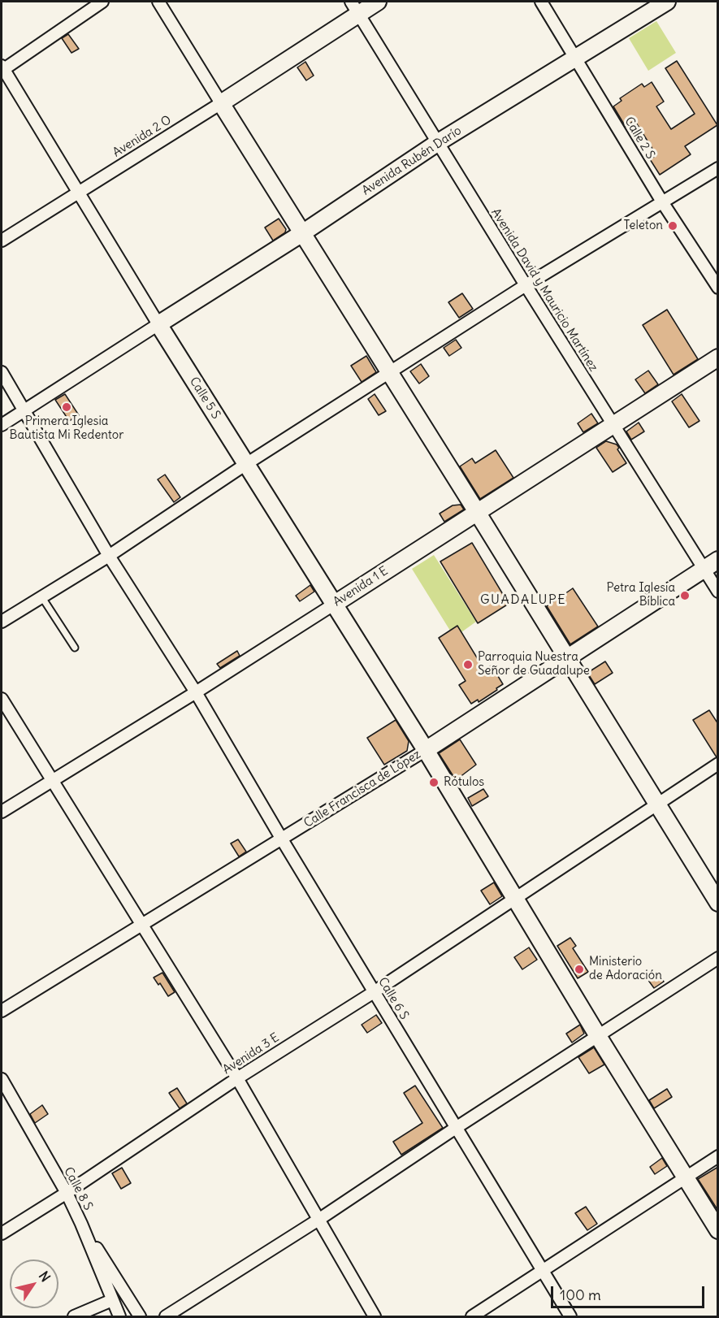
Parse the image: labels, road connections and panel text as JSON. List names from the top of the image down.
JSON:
{
  "streets": {
    "street": [
      "Avenida 2 O",
      "Calle 2 S",
      "Avenida Rubén Darío",
      "Avenida David y Mauricio Martínez",
      "Calle 5 S",
      "Avenida 1 E",
      "Calle Francisca de López",
      "Calle 6 S",
      "Avenida 3 E",
      "Calle 8 S"
    ]
  },
  "crossings": [
    ["Avenida 2 O", "Calle 5 S"],
    ["Calle 2 S", "Avenida Rubén Darío"],
    ["Avenida Rubén Darío", "Avenida David y Mauricio Martínez"],
    ["Avenida Rubén Darío", "Calle 5 S"],
    ["Avenida David y Mauricio Martínez", "Avenida 1 E"],
    ["Avenida David y Mauricio Martínez", "Calle Francisca de López"],
    ["Calle 5 S", "Avenida 1 E"],
    ["Calle 5 S", "Calle Francisca de López"],
    ["Calle 5 S", "Avenida 3 E"],
    ["Avenida 1 E", "Calle 6 S"],
    ["Calle Francisca de López", "Calle 6 S"],
    ["Calle 6 S", "Avenida 3 E"],
    ["Avenida 3 E", "Calle 8 S"]
  ],
  "districts": ["GUADALUPE"],
  "places": [
    "Teleton",
    "Primera Iglesia Bautista Mi Redentor",
    "Petra Iglesia Bíblica",
    "Parroquia Nuestra Señor de Guadalupe",
    "Rótulos",
    "Ministerio de Adoración"
  ],
  "scale_bar": "100 m",
  "north": "top right"
}
